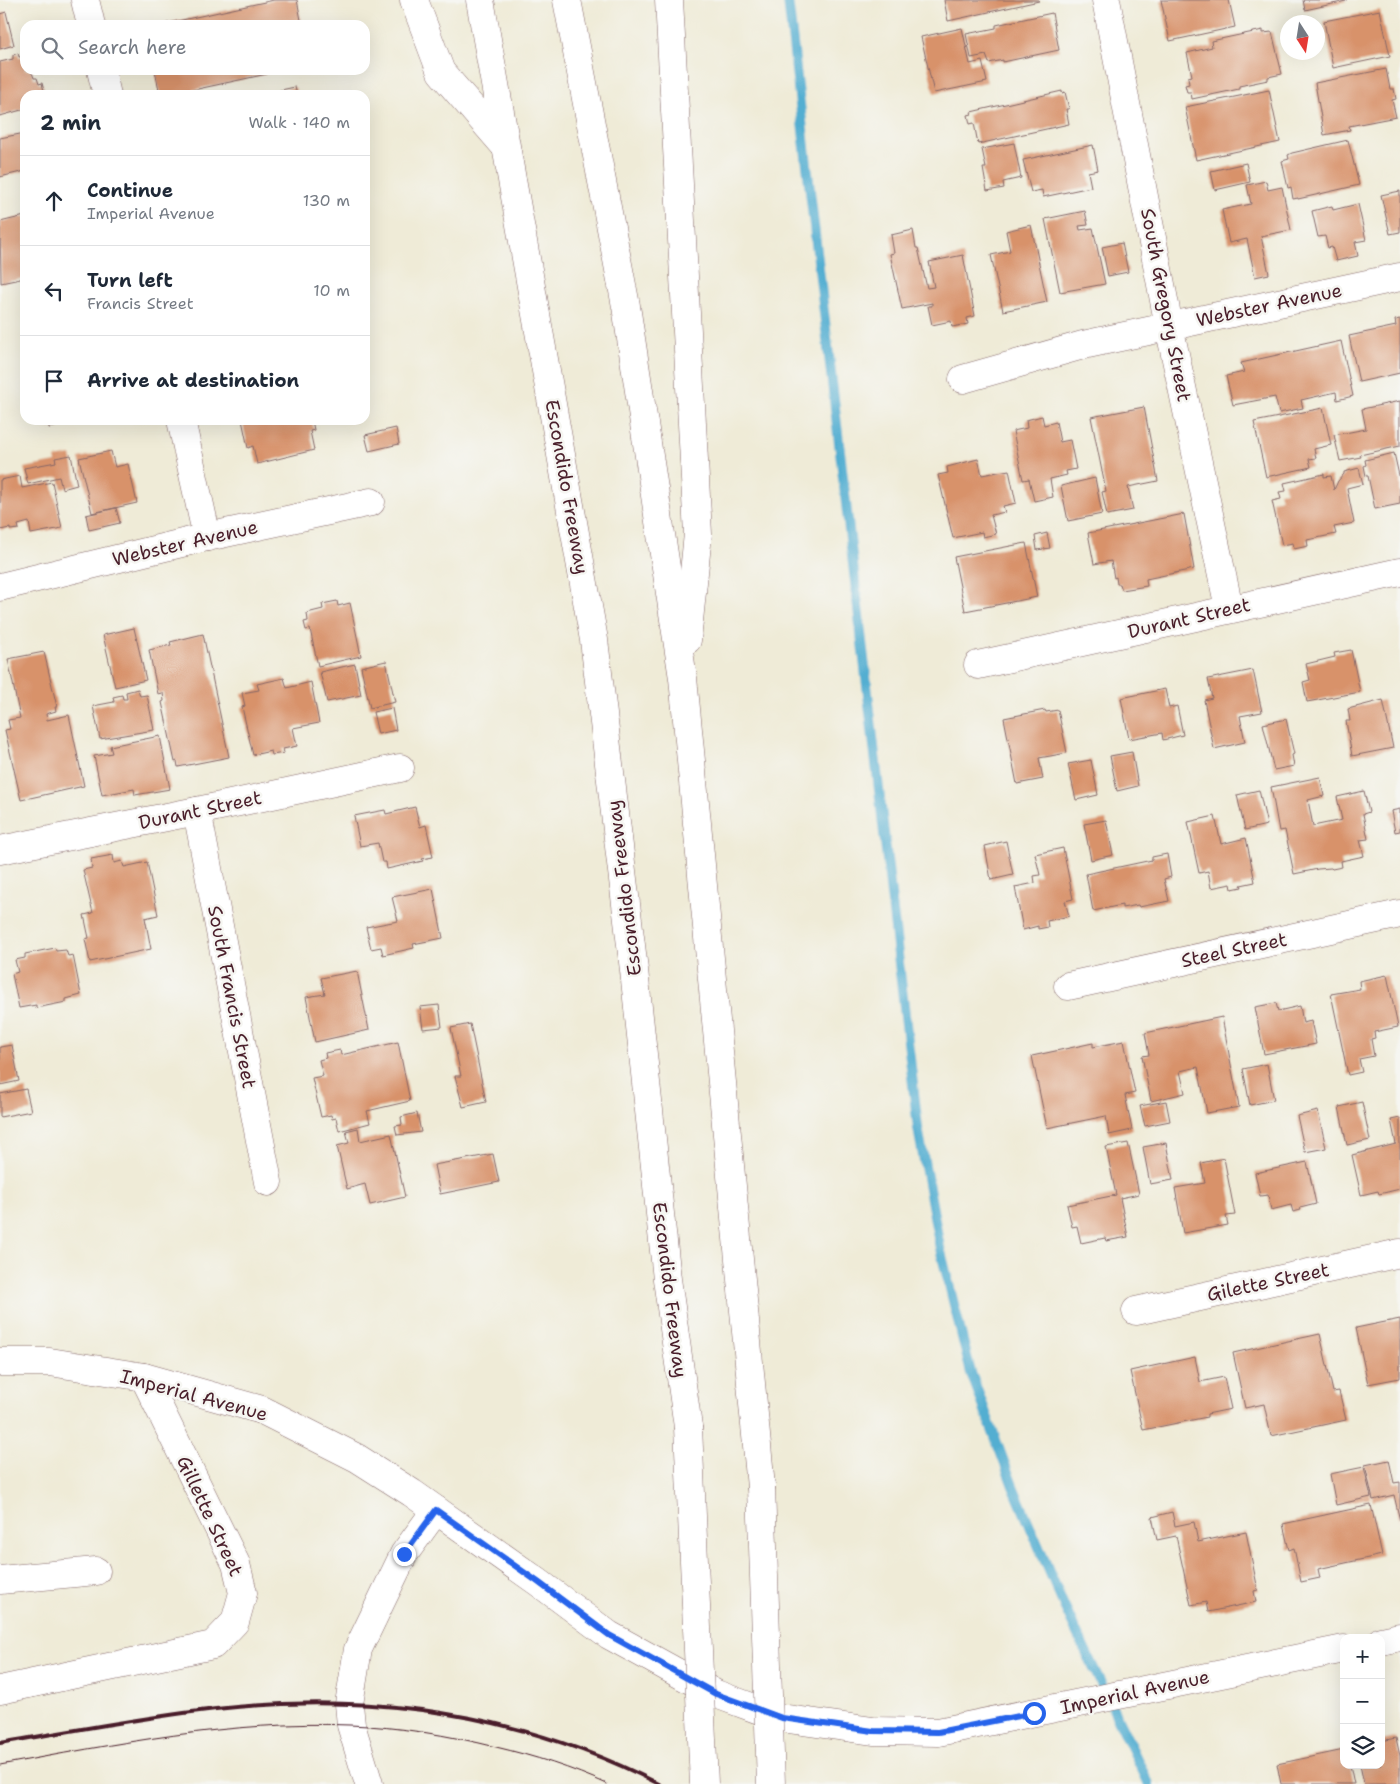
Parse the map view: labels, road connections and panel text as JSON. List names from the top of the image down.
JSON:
{
  "streets": {
    "main road": [
      "South Gregory Street",
      "Webster Avenue",
      "Escondido Freeway",
      "Durant Street",
      "Steel Street",
      "South Francis Street",
      "Gilette Street",
      "Imperial Avenue",
      "Gillette Street"
    ]
  },
  "crossings": [
    ["South Gregory Street", "Webster Avenue"],
    ["South Gregory Street", "Durant Street"],
    ["Durant Street", "South Francis Street"],
    ["Imperial Avenue", "Gillette Street"]
  ],
  "north": "bottom",
  "page": {
    "search": "Search here",
    "heading": ["2 min", "Walk · 140 m"],
    "list": [
      ["Continue", "Imperial Avenue", "130 m"],
      ["Turn left", "Francis Street", "10 m"],
      "Arrive at destination"
    ],
    "map_buttons": ["+", "−"]
  }
}
